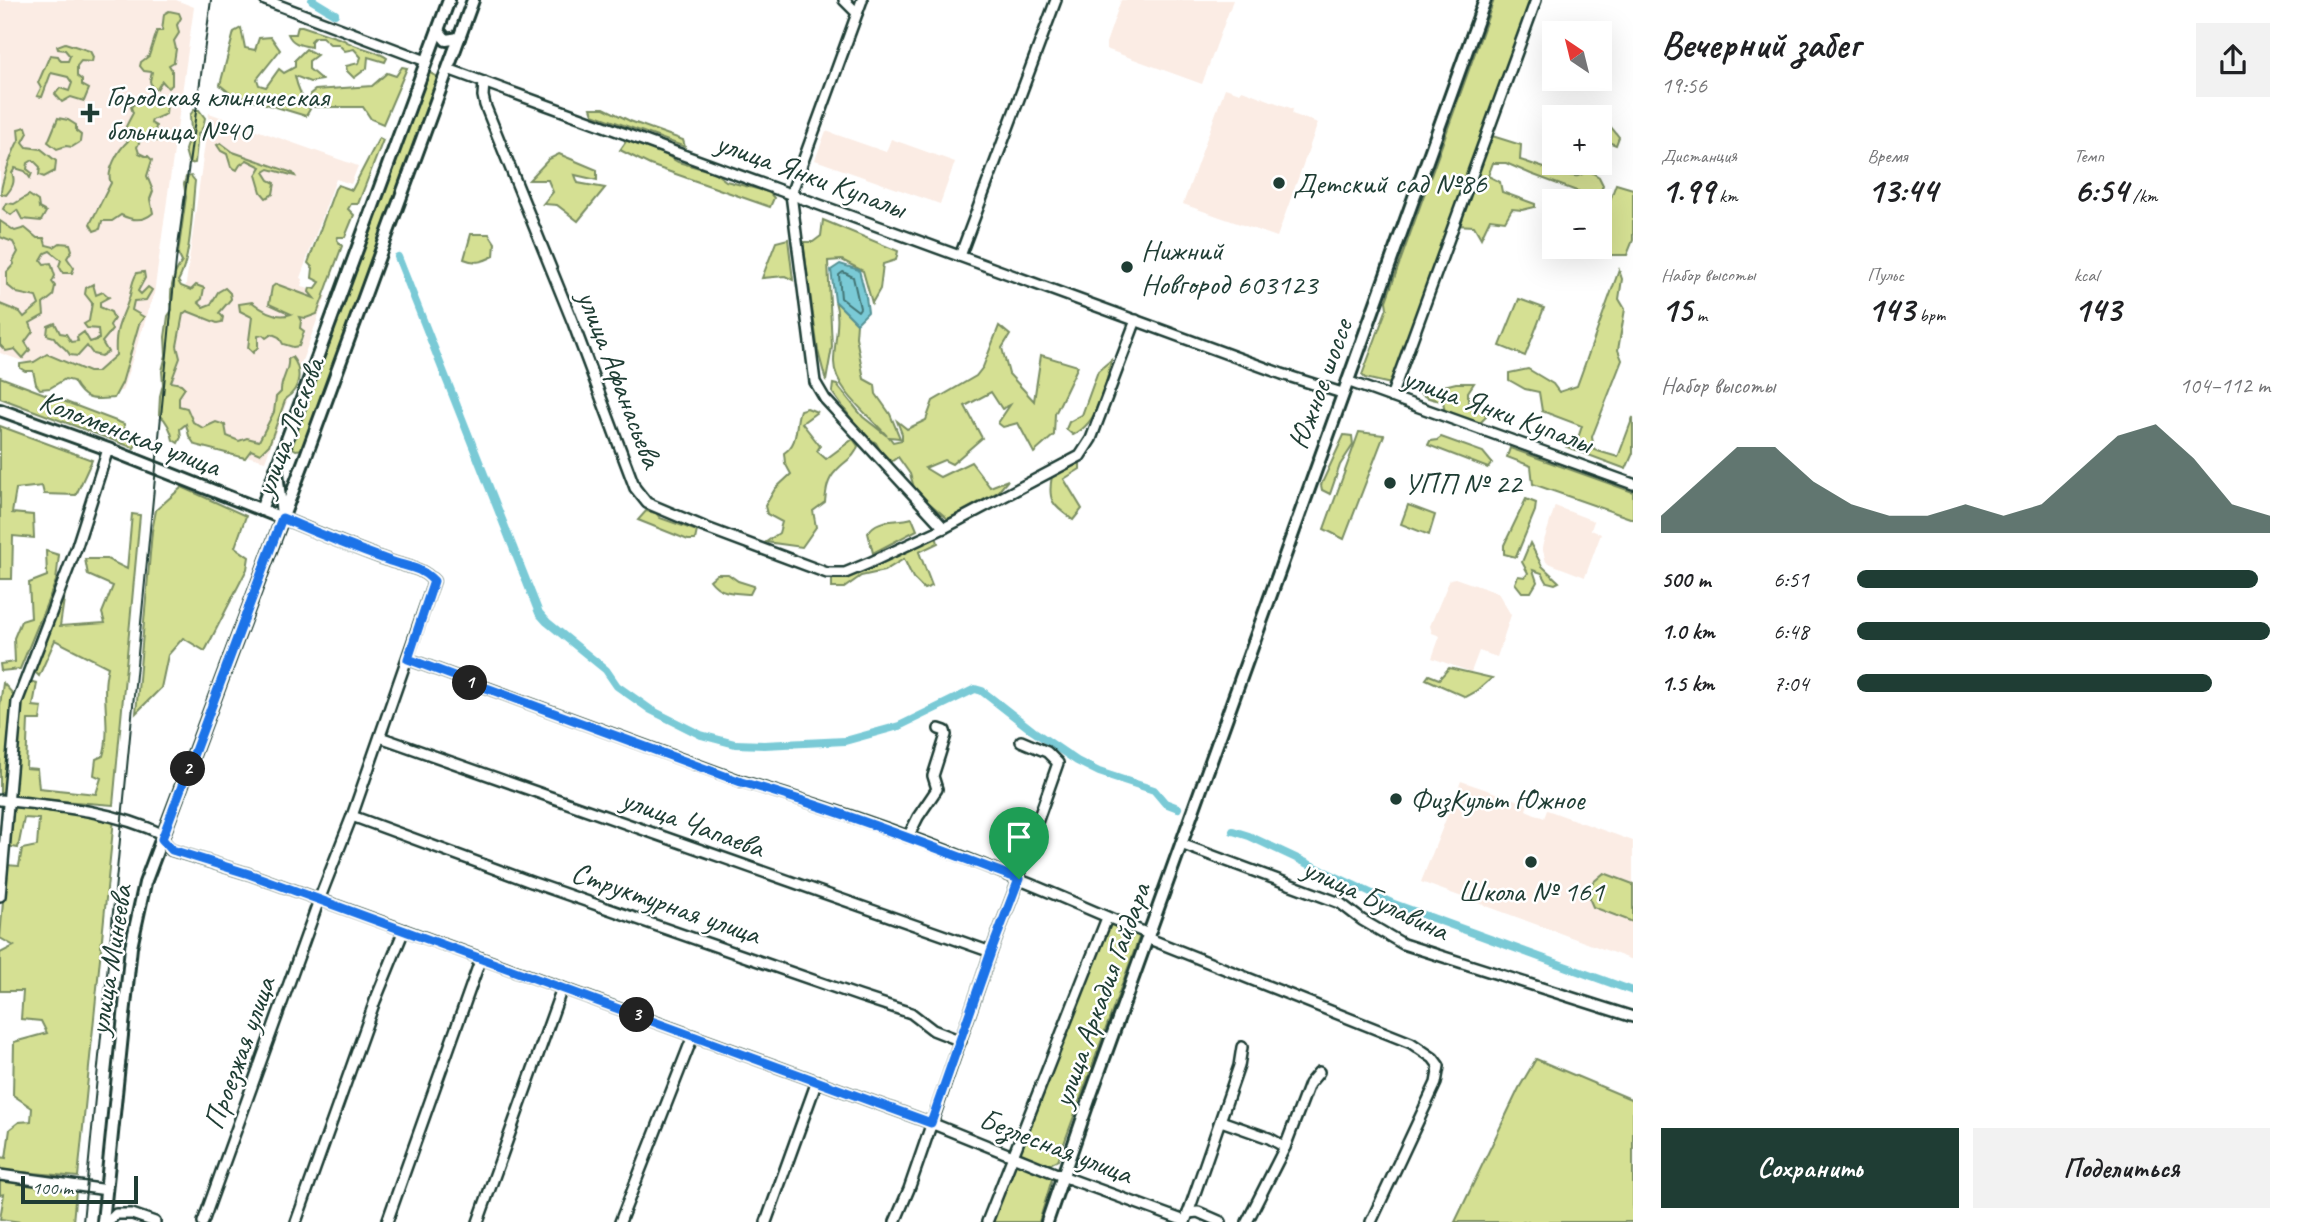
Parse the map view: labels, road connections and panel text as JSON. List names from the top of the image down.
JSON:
{
  "streets": {
    "main road": [
      "улица Янки Купалы",
      "Южное шоссе",
      "улица Лескова",
      "Коломенская улица",
      "улица Минеева",
      "улица Аркадия Гайдара"
    ],
    "street": [
      "улица Афанасьева",
      "улица Чапаева",
      "улица Булавина",
      "Структурная улица",
      "Проезжая улица",
      "Безлесная улица"
    ]
  },
  "crossings": [
    ["улица Янки Купалы", "улица Афанасьева"],
    ["улица Янки Купалы", "Южное шоссе"],
    ["улица Янки Купалы", "улица Лескова"],
    ["Южное шоссе", "улица Аркадия Гайдара"],
    ["улица Лескова", "Коломенская улица"],
    ["улица Лескова", "улица Минеева"],
    ["улица Лескова", "Проезжая улица"],
    ["Коломенская улица", "улица Минеева"],
    ["Коломенская улица", "Проезжая улица"],
    ["улица Чапаева", "Проезжая улица"],
    ["улица Булавина", "улица Аркадия Гайдара"],
    ["Структурная улица", "Проезжая улица"],
    ["улица Минеева", "Проезжая улица"],
    ["улица Минеева", "Безлесная улица"],
    ["улица Аркадия Гайдара", "Безлесная улица"],
    ["Проезжая улица", "Безлесная улица"]
  ],
  "places": {
    "health": ["Городская клиническая больница №40"],
    "other": [
      "Детский сад №86",
      "Нижний Новгород 603123",
      "УПП № 22",
      "ФизКульт Южное",
      "Школа № 161"
    ]
  },
  "scale_bar": "100 m",
  "north": "top left",
  "page": {
    "heading": ["Вечерний забег", "19:56"],
    "map_buttons": ["+", "−"],
    "stats": [
      ["Дистанция", "1.99 km"],
      ["Время", "13:44"],
      ["Темп", "6:54 /km"],
      ["Набор высоты", "15 m"],
      ["Пульс", "143 bpm"],
      ["kcal", "143"]
    ],
    "chart": ["Набор высоты", "104–112 m"],
    "list": [
      {
        "name": "500 m",
        "note": "6:51"
      },
      {
        "name": "1.0 km",
        "note": "6:48"
      },
      {
        "name": "1.5 km",
        "note": "7:04"
      }
    ],
    "pins": ["1", "2", "3"],
    "buttons": ["Сохранить", "Поделиться"],
    "scale": "100 m"
  }
}
